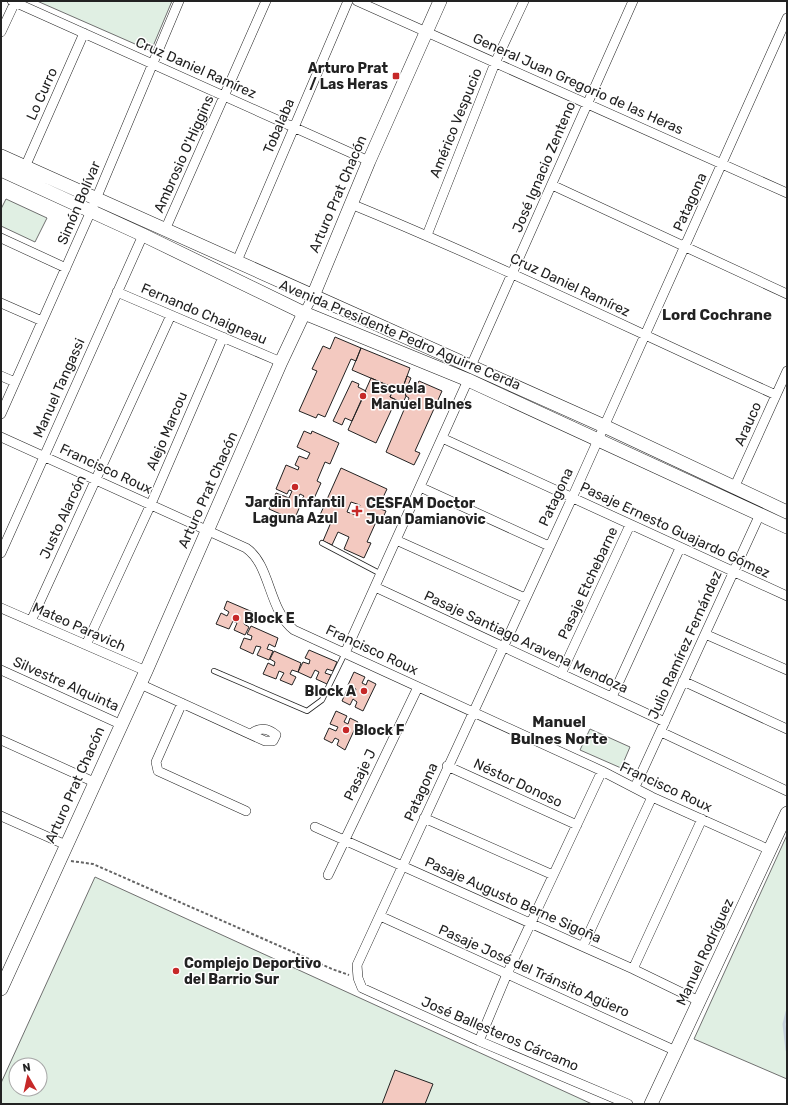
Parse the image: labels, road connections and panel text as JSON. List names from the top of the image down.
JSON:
{
  "streets": {
    "main road": ["Arturo Prat Chacón", "Avenida Presidente Pedro Aguirre Cerda", "Manuel Rodríguez"],
    "street": [
      "Cruz Daniel Ramírez",
      "General Juan Gregorio de las Heras",
      "Lo Curro",
      "Américo Vespucio",
      "Tobalaba",
      "Ambrosio O'Higgins",
      "José Ignacio Zenteno",
      "Patagona",
      "Simón Bolívar",
      "Fernando Chaigneau",
      "Manuel Tangassi",
      "Arauco",
      "Alejo Marcou",
      "Francisco Roux",
      "Justo Alarcón",
      "Pasaje Ernesto Guajardo Gómez",
      "Pasaje Etchebarne",
      "Mateo Paravich",
      "Pasaje Santiago Aravena Mendoza",
      "Julio Ramírez Fernández",
      "Silvestre Alquinta",
      "Pasaje J",
      "Néstor Donoso",
      "Pasaje Augusto Berne Sigoña",
      "Pasaje José del Tránsito Agüero",
      "José Ballesteros Cárcamo"
    ]
  },
  "crossings": [
    ["Cruz Daniel Ramírez", "Lo Curro"],
    ["Cruz Daniel Ramírez", "Américo Vespucio"],
    ["Cruz Daniel Ramírez", "Tobalaba"],
    ["Cruz Daniel Ramírez", "Ambrosio O'Higgins"],
    ["Cruz Daniel Ramírez", "José Ignacio Zenteno"],
    ["Cruz Daniel Ramírez", "Arturo Prat Chacón"],
    ["Cruz Daniel Ramírez", "Patagona"],
    ["Cruz Daniel Ramírez", "Simón Bolívar"],
    ["Cruz Daniel Ramírez", "Arauco"],
    ["General Juan Gregorio de las Heras", "Américo Vespucio"],
    ["General Juan Gregorio de las Heras", "José Ignacio Zenteno"],
    ["General Juan Gregorio de las Heras", "Arturo Prat Chacón"],
    ["General Juan Gregorio de las Heras", "Patagona"],
    ["Lo Curro", "Avenida Presidente Pedro Aguirre Cerda"],
    ["Tobalaba", "Avenida Presidente Pedro Aguirre Cerda"],
    ["Ambrosio O'Higgins", "Avenida Presidente Pedro Aguirre Cerda"],
    ["José Ignacio Zenteno", "Avenida Presidente Pedro Aguirre Cerda"],
    ["Arturo Prat Chacón", "Fernando Chaigneau"],
    ["Arturo Prat Chacón", "Avenida Presidente Pedro Aguirre Cerda"],
    ["Arturo Prat Chacón", "Francisco Roux"],
    ["Arturo Prat Chacón", "Mateo Paravich"],
    ["Arturo Prat Chacón", "Silvestre Alquinta"],
    ["Patagona", "Avenida Presidente Pedro Aguirre Cerda"],
    ["Patagona", "Francisco Roux"],
    ["Patagona", "Pasaje Ernesto Guajardo Gómez"],
    ["Patagona", "Pasaje Santiago Aravena Mendoza"],
    ["Patagona", "Néstor Donoso"],
    ["Patagona", "Pasaje Augusto Berne Sigoña"],
    ["Patagona", "Pasaje José del Tránsito Agüero"],
    ["Patagona", "José Ballesteros Cárcamo"],
    ["Simón Bolívar", "Avenida Presidente Pedro Aguirre Cerda"],
    ["Fernando Chaigneau", "Manuel Tangassi"],
    ["Fernando Chaigneau", "Alejo Marcou"],
    ["Fernando Chaigneau", "Justo Alarcón"],
    ["Avenida Presidente Pedro Aguirre Cerda", "Manuel Tangassi"],
    ["Avenida Presidente Pedro Aguirre Cerda", "Arauco"],
    ["Avenida Presidente Pedro Aguirre Cerda", "Julio Ramírez Fernández"],
    ["Manuel Tangassi", "Francisco Roux"],
    ["Alejo Marcou", "Francisco Roux"],
    ["Alejo Marcou", "Mateo Paravich"],
    ["Francisco Roux", "Justo Alarcón"],
    ["Francisco Roux", "Julio Ramírez Fernández"],
    ["Francisco Roux", "Pasaje J"],
    ["Francisco Roux", "Manuel Rodríguez"],
    ["Justo Alarcón", "Mateo Paravich"],
    ["Pasaje Ernesto Guajardo Gómez", "Pasaje Etchebarne"],
    ["Pasaje Ernesto Guajardo Gómez", "Julio Ramírez Fernández"],
    ["Pasaje Etchebarne", "Pasaje Santiago Aravena Mendoza"],
    ["Pasaje Santiago Aravena Mendoza", "Julio Ramírez Fernández"],
    ["Pasaje J", "Pasaje Augusto Berne Sigoña"],
    ["Pasaje Augusto Berne Sigoña", "Manuel Rodríguez"],
    ["Manuel Rodríguez", "Pasaje José del Tránsito Agüero"]
  ],
  "districts": ["Lord Cochrane", "Manuel Bulnes Norte"],
  "places": {
    "transit": ["Arturo Prat / Las Heras"],
    "other": [
      "Escuela Manuel Bulnes",
      "Jardin Infantil Laguna Azul",
      "Block E",
      "Block A",
      "Block F",
      "Complejo Deportivo del Barrio Sur"
    ],
    "health": ["CESFAM Doctor Juan Damianovic"]
  },
  "north": "top"
}
